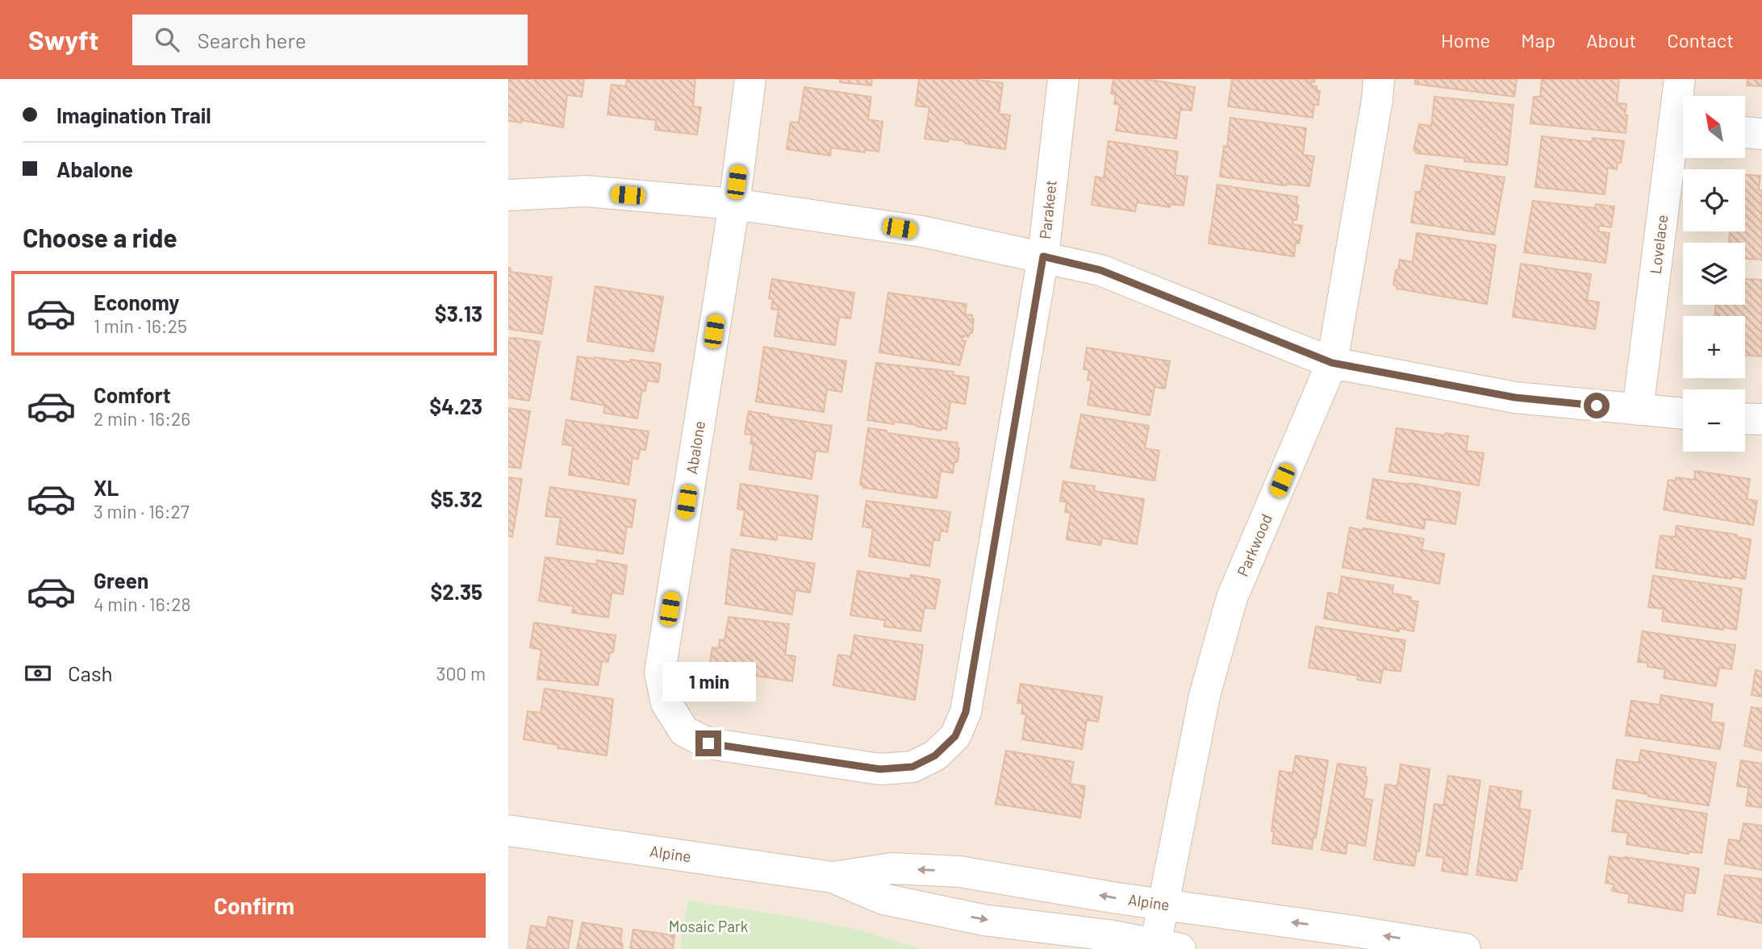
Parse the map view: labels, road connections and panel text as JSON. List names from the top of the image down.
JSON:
{
  "streets": {
    "street": [
      "Parakeet",
      "Lovelace",
      "Abalone",
      "Parkwood",
      "Alpine"
    ]
  },
  "crossings": [
    ["Parakeet", "Abalone"],
    ["Parkwood", "Alpine"]
  ],
  "parks": ["Mosaic Park"],
  "north": "top left",
  "page": {
    "header": "Swyft",
    "search": "Search here",
    "nav": [
      "Home",
      "Map",
      "About",
      "Contact"
    ],
    "banner": ["Imagination Trail", "Abalone"],
    "map_buttons": ["+", "−"],
    "heading": "Choose a ride",
    "list": [
      {
        "name": "Economy",
        "note": "1 min · 16:25",
        "value": "$3.13"
      },
      {
        "name": "Comfort",
        "note": "2 min · 16:26",
        "value": "$4.23"
      },
      {
        "name": "XL",
        "note": "3 min · 16:27",
        "value": "$5.32"
      },
      {
        "name": "Green",
        "note": "4 min · 16:28",
        "value": "$2.35"
      }
    ],
    "pay": ["Cash", "300 m"],
    "bubble": "1 min",
    "buttons": "Confirm"
  }
}
